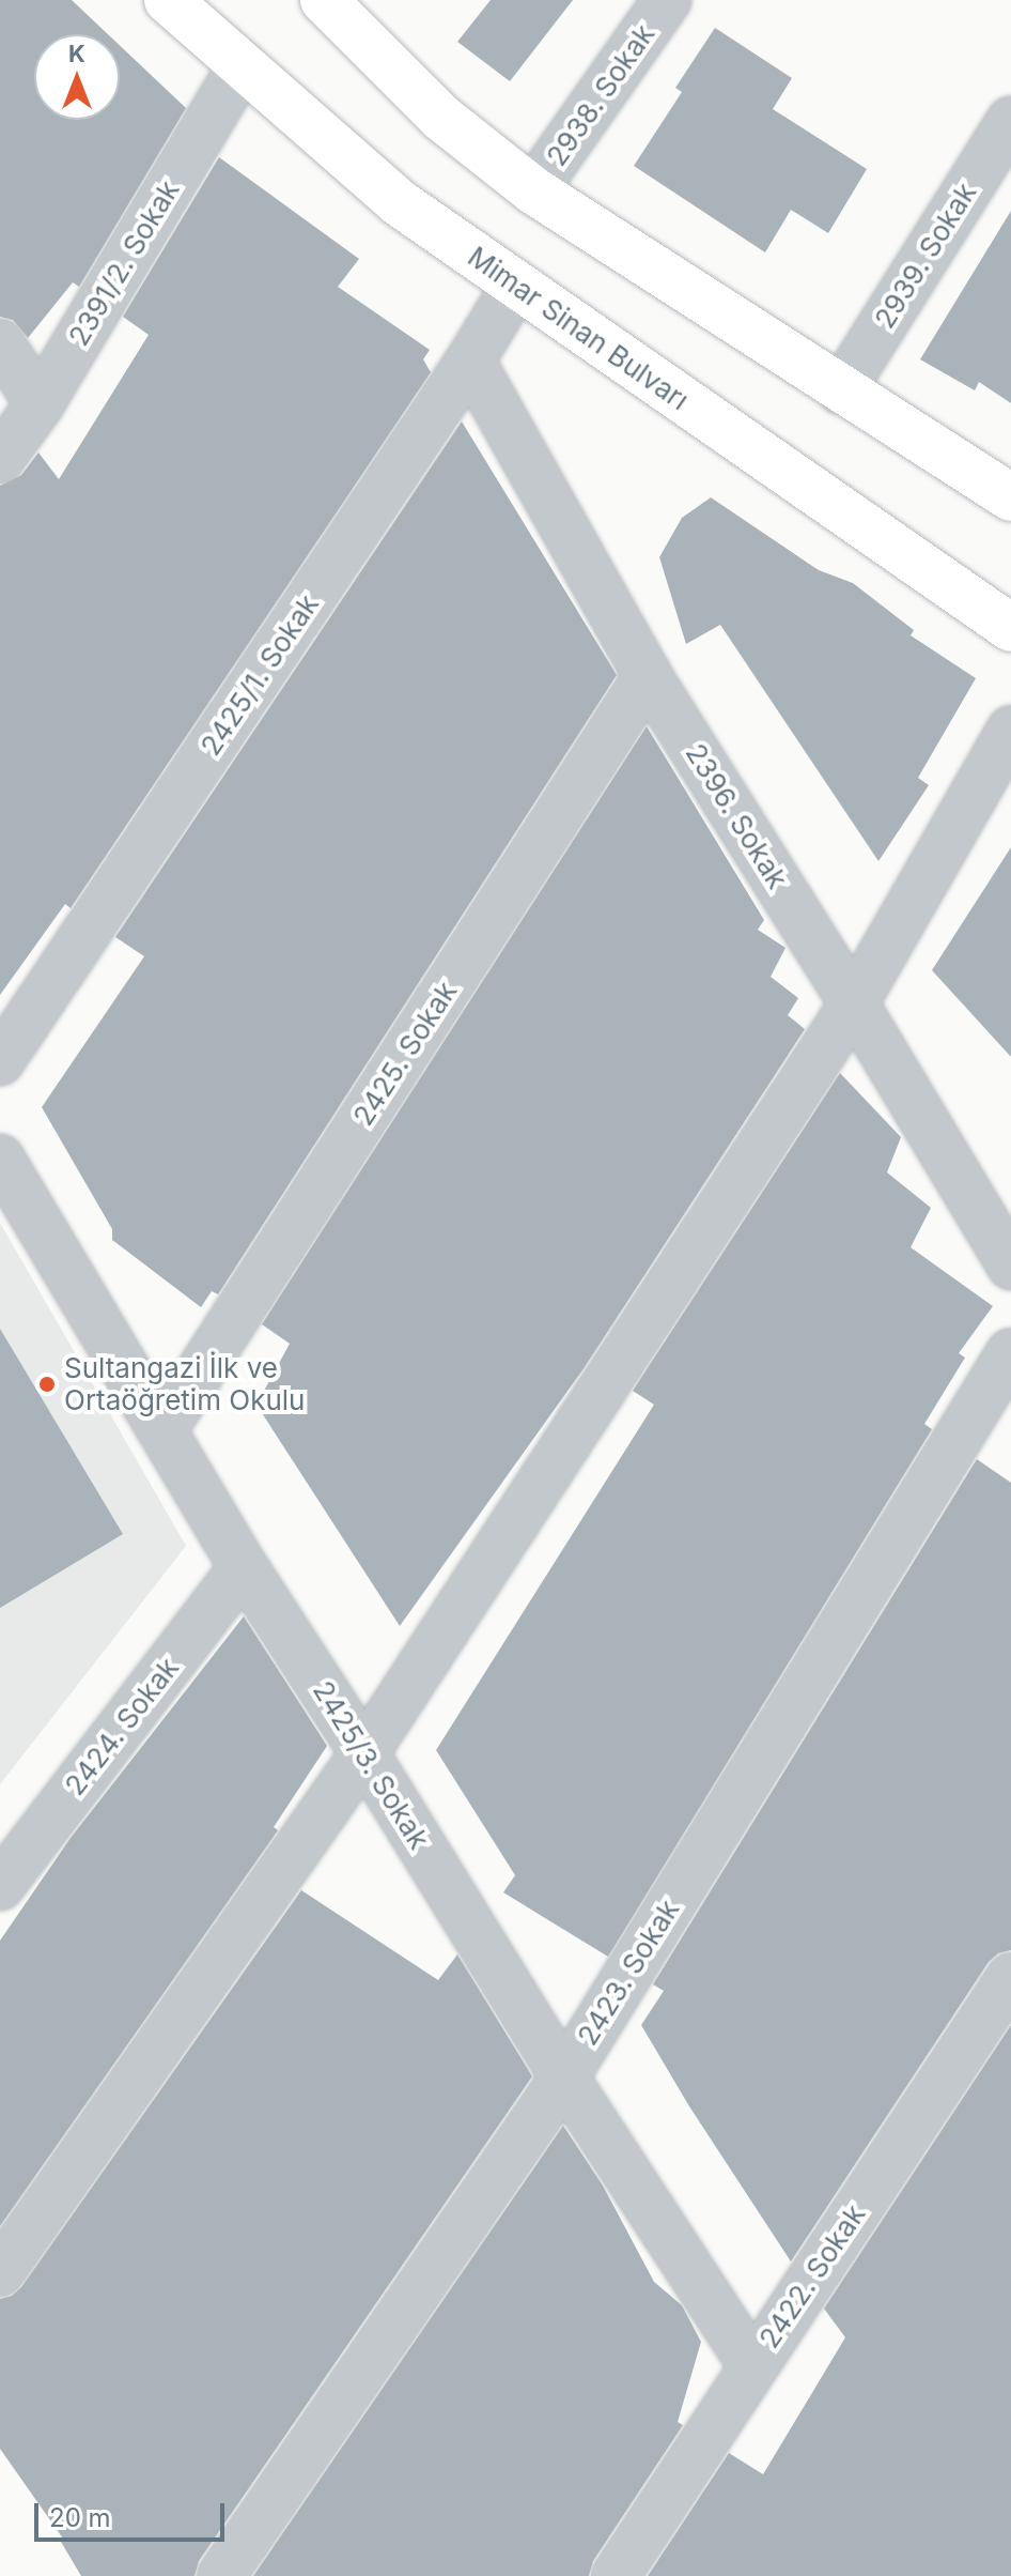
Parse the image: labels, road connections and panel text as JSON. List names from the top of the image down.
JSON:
{
  "streets": {
    "main road": ["Mimar Sinan Bulvarı"],
    "street": [
      "2938. Sokak",
      "2939. Sokak",
      "2391/2. Sokak",
      "2425/1. Sokak",
      "2396. Sokak",
      "2425. Sokak",
      "2424. Sokak",
      "2425/3. Sokak",
      "2423. Sokak",
      "2422. Sokak"
    ]
  },
  "crossings": [
    ["2391/2. Sokak", "Mimar Sinan Bulvarı"],
    ["Mimar Sinan Bulvarı", "2425/1. Sokak"],
    ["2425/1. Sokak", "2396. Sokak"],
    ["2396. Sokak", "2425. Sokak"],
    ["2425. Sokak", "2425/3. Sokak"],
    ["2424. Sokak", "2425/3. Sokak"],
    ["2425/3. Sokak", "2423. Sokak"],
    ["2425/3. Sokak", "2422. Sokak"]
  ],
  "places": ["Sultangazi İlk ve Ortaöğretim Okulu"],
  "scale_bar": "20 m",
  "north": "top"
}
